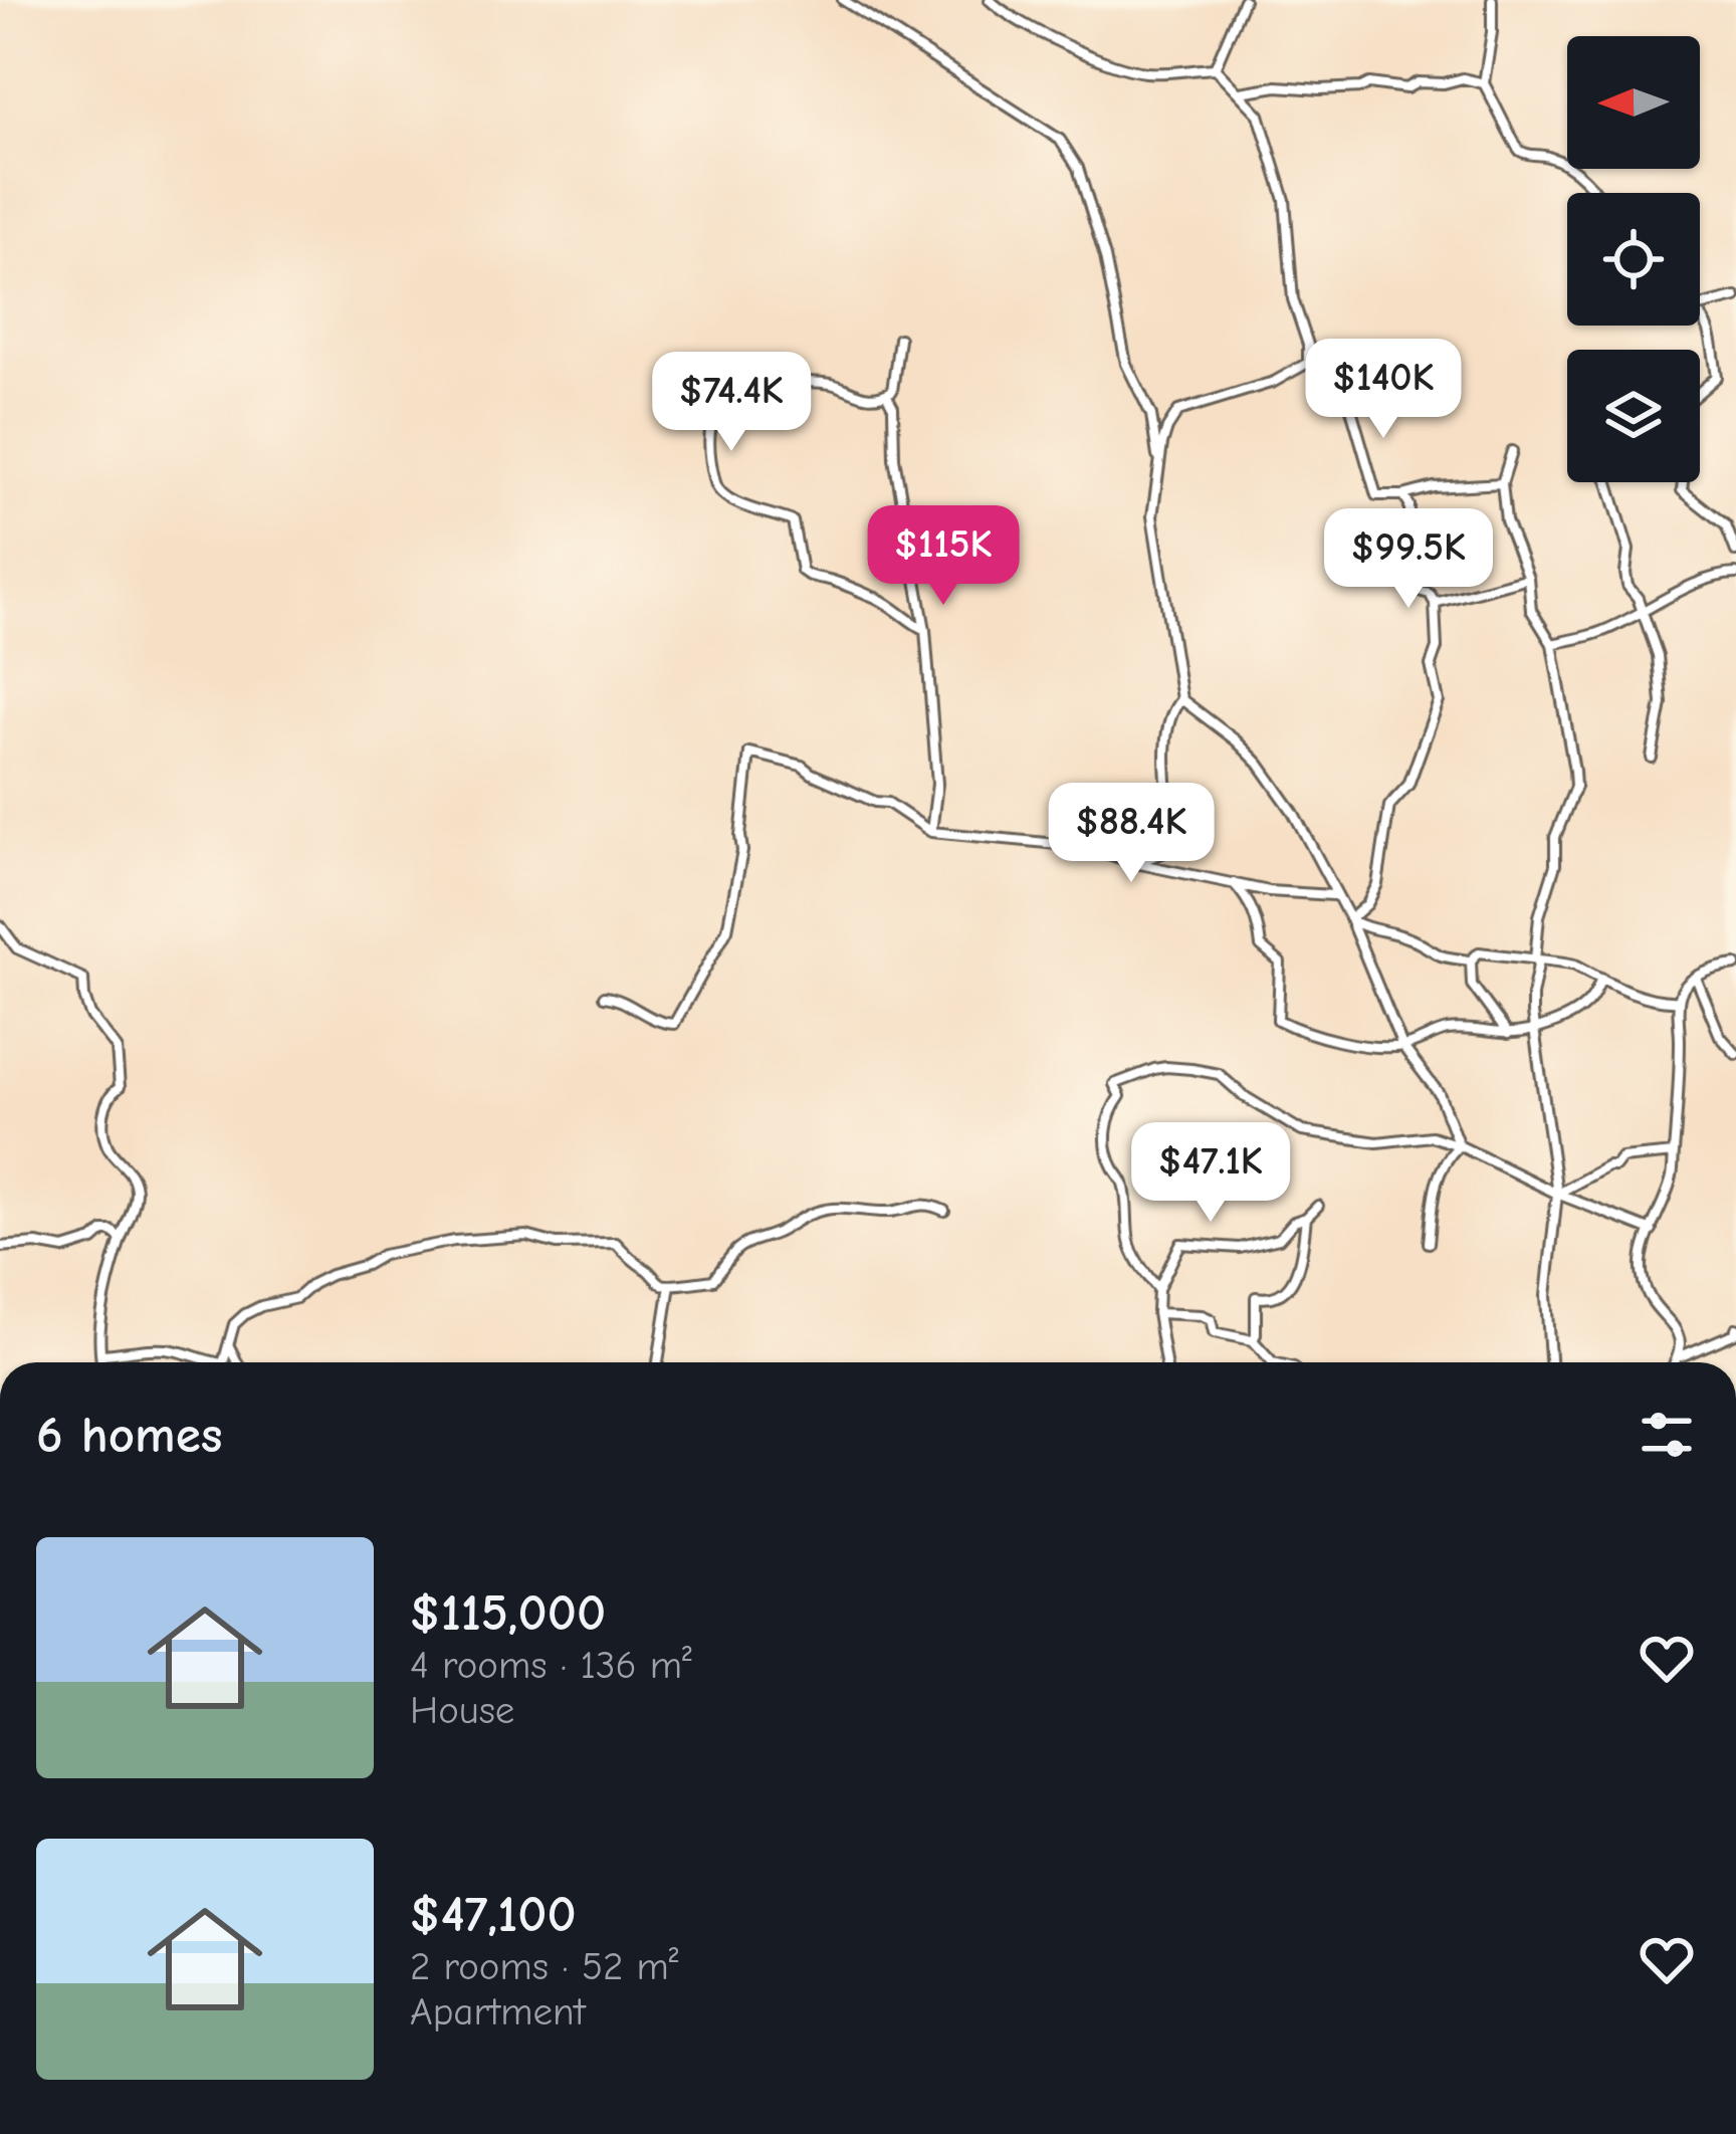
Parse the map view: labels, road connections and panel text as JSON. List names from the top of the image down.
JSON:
{
  "north": "left",
  "page": {
    "price": [
      "$140K",
      "$74.4K",
      "$115K",
      "$99.5K",
      "$88.4K",
      "$47.1K"
    ],
    "heading": "6 homes",
    "list": [
      {
        "name": "$115,000",
        "note": "4 rooms · 136 m² · House"
      },
      {
        "name": "$47,100",
        "note": "2 rooms · 52 m² · Apartment"
      }
    ]
  }
}
